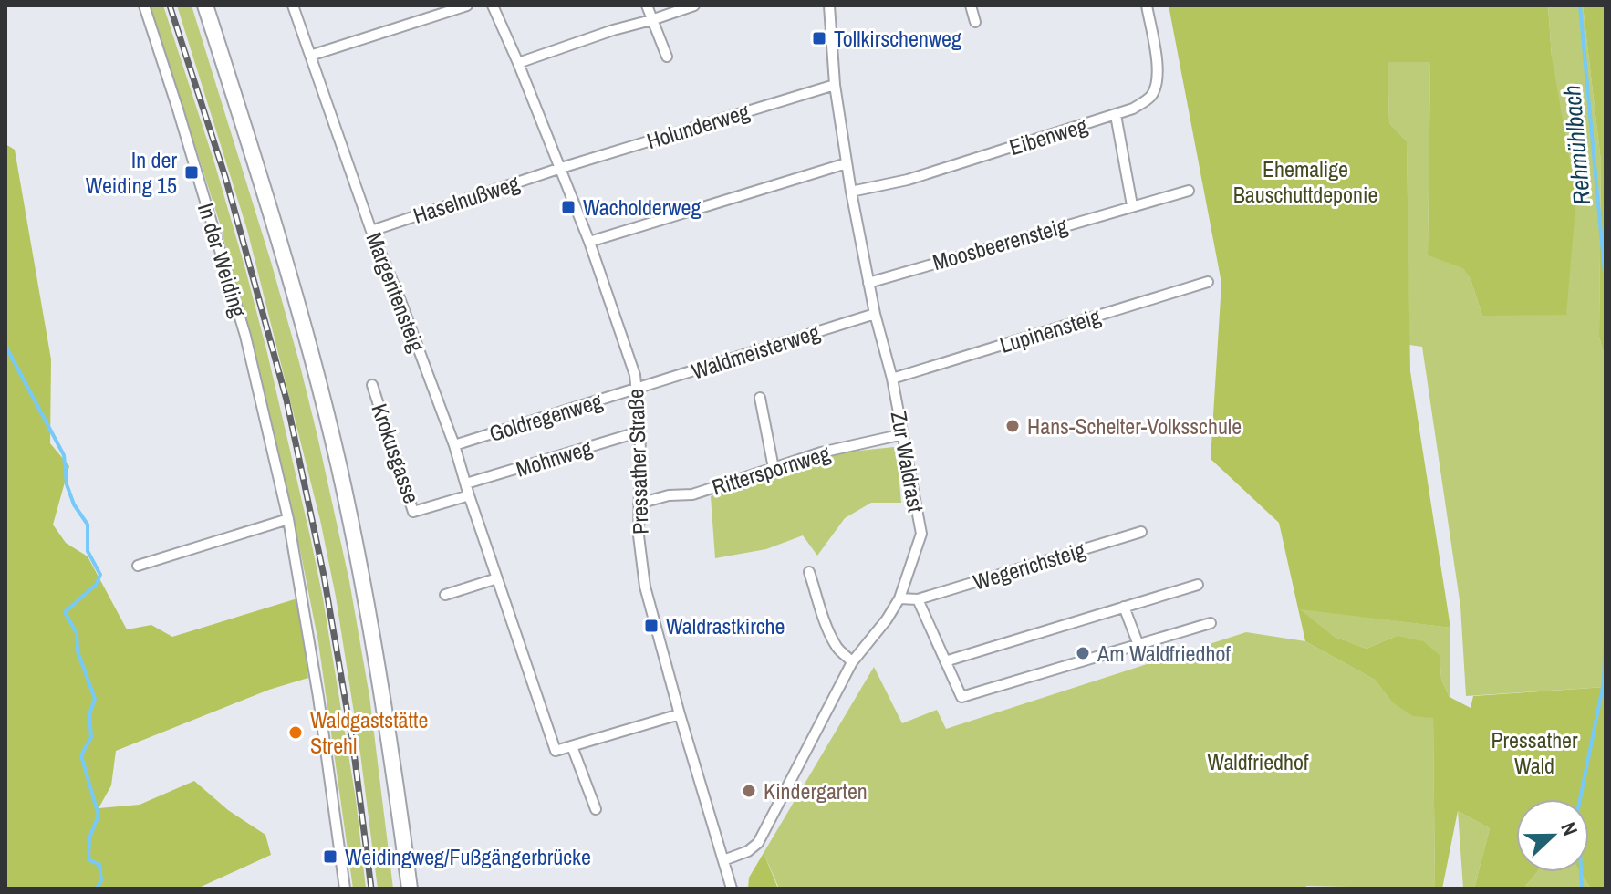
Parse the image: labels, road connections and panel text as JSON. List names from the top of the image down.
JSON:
{
  "streets": {
    "street": [
      "Holunderweg",
      "Eibenweg",
      "Haselnußweg",
      "Moosbeerensteig",
      "In der Weiding",
      "Margeritensteig",
      "Lupinensteig",
      "Waldmeisterweg",
      "Goldregenweg",
      "Krokusgasse",
      "Mohnweg",
      "Pressather Straße",
      "Zur Waldrast",
      "Ritterspornweg",
      "Wegerichsteig"
    ]
  },
  "crossings": [
    ["Holunderweg", "Haselnußweg"],
    ["Holunderweg", "Pressather Straße"],
    ["Holunderweg", "Zur Waldrast"],
    ["Eibenweg", "Zur Waldrast"],
    ["Haselnußweg", "Margeritensteig"],
    ["Haselnußweg", "Pressather Straße"],
    ["Moosbeerensteig", "Zur Waldrast"],
    ["Margeritensteig", "Goldregenweg"],
    ["Margeritensteig", "Krokusgasse"],
    ["Margeritensteig", "Mohnweg"],
    ["Lupinensteig", "Zur Waldrast"],
    ["Waldmeisterweg", "Goldregenweg"],
    ["Waldmeisterweg", "Pressather Straße"],
    ["Waldmeisterweg", "Zur Waldrast"],
    ["Goldregenweg", "Pressather Straße"],
    ["Mohnweg", "Pressather Straße"],
    ["Pressather Straße", "Zur Waldrast"],
    ["Pressather Straße", "Ritterspornweg"],
    ["Zur Waldrast", "Ritterspornweg"]
  ],
  "water": ["Rehmühlbach"],
  "parks": ["Ehemalige Bauschuttdeponie", "Pressather Wald", "Waldfriedhof"],
  "places": {
    "transit": [
      "Tollkirschenweg",
      "In der Weiding 15",
      "Wacholderweg",
      "Waldrastkirche",
      "Weidingweg/Fußgängerbrücke"
    ],
    "other": [
      "Hans-Schelter-Volksschule",
      "Am Waldfriedhof",
      "Waldgaststätte Strehl",
      "Kindergarten"
    ]
  },
  "north": "right"
}
